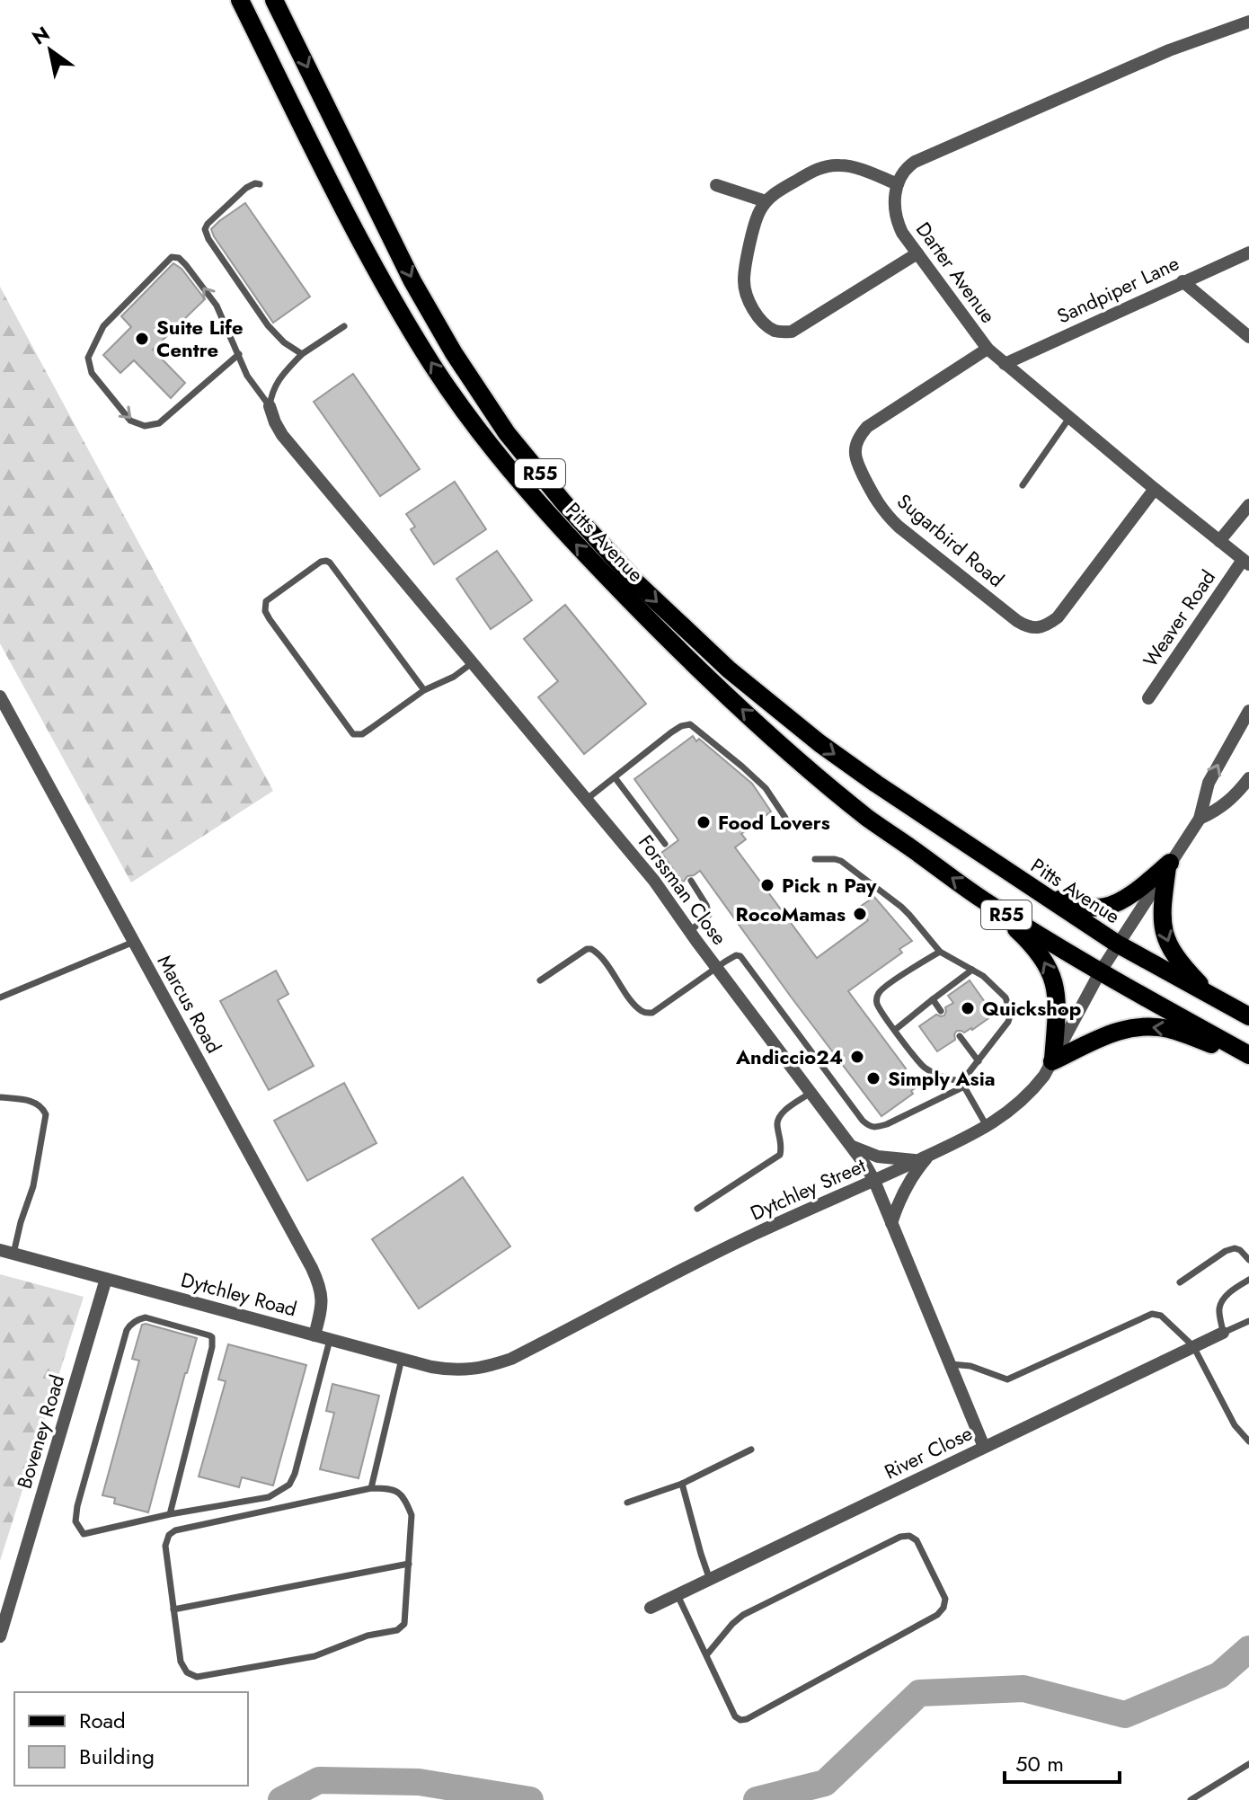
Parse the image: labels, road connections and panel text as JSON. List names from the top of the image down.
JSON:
{
  "streets": {
    "main road": ["R55", "Pitts Avenue"],
    "street": [
      "Darter Avenue",
      "Sandpiper Lane",
      "Sugarbird Road",
      "Weaver Road",
      "Forssman Close",
      "Marcus Road",
      "Dytchley Street",
      "Dytchley Road",
      "Boveney Road",
      "River Close"
    ]
  },
  "crossings": [
    ["Darter Avenue", "Sandpiper Lane"],
    ["Darter Avenue", "Sugarbird Road"],
    ["Darter Avenue", "Weaver Road"],
    ["R55", "Pitts Avenue"],
    ["R55", "Dytchley Street"],
    ["Pitts Avenue", "Dytchley Street"],
    ["Forssman Close", "Dytchley Street"],
    ["Forssman Close", "River Close"],
    ["Marcus Road", "Dytchley Road"],
    ["Dytchley Street", "Dytchley Road"],
    ["Dytchley Road", "Boveney Road"]
  ],
  "places": [
    "Suite Life Centre",
    "Food Lovers",
    "Pick n Pay",
    "RocoMamas",
    "Quickshop",
    "Andiccio24",
    "Simply Asia"
  ],
  "legend": ["Road", "Building"],
  "scale_bar": "50 m",
  "north": "top left"
}
